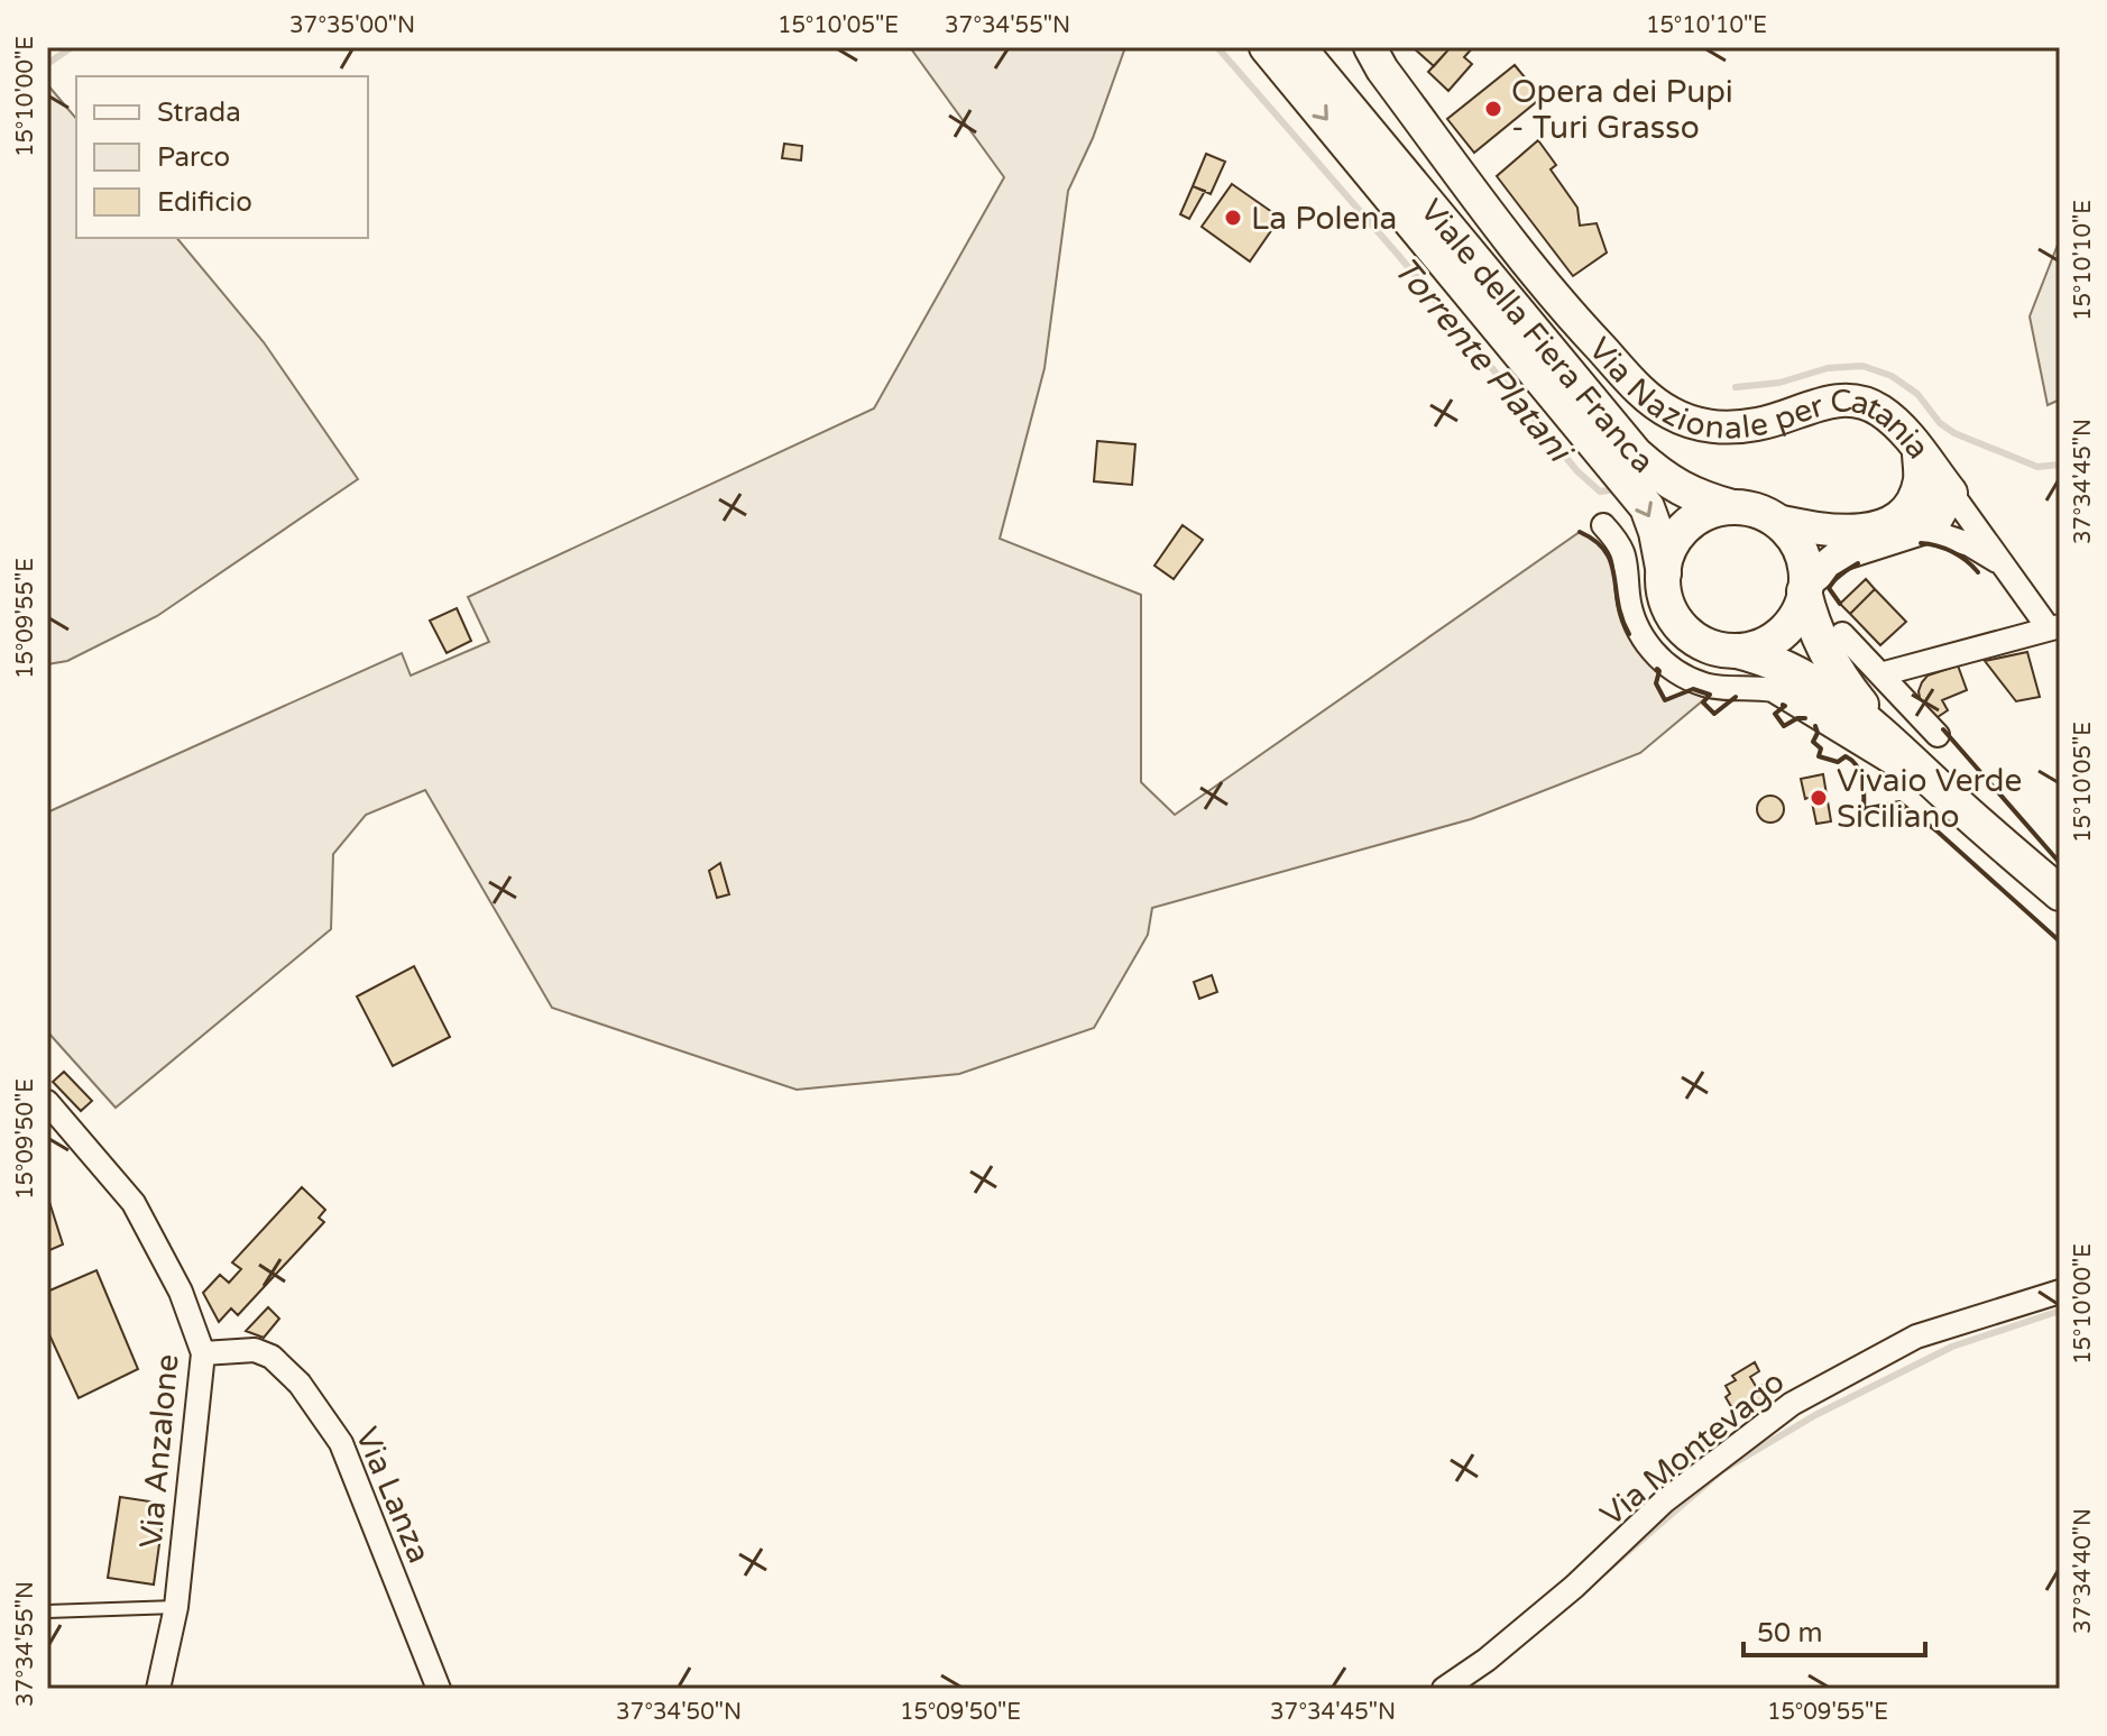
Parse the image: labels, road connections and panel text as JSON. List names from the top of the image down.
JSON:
{
  "streets": {
    "main road": ["Viale della Fiera Franca", "Via Nazionale per Catania"],
    "street": ["Via Montevago", "Via Anzalone", "Via Lanza"]
  },
  "crossings": [
    ["Via Anzalone", "Via Lanza"]
  ],
  "water": ["Torrente Platani"],
  "places": ["Opera dei Pupi - Turi Grasso", "La Polena", "Vivaio Verde Siciliano"],
  "legend": ["Strada", "Parco", "Edificio"],
  "scale_bar": "50 m",
  "coordinates": [
    "37°35'00\"N",
    "15°10'05\"E",
    "37°34'55\"N",
    "15°10'10\"E",
    "15°10'00\"E",
    "37°34'45\"N",
    "15°09'55\"E",
    "15°09'50\"E",
    "37°34'40\"N",
    "37°34'50\"N"
  ]
}
